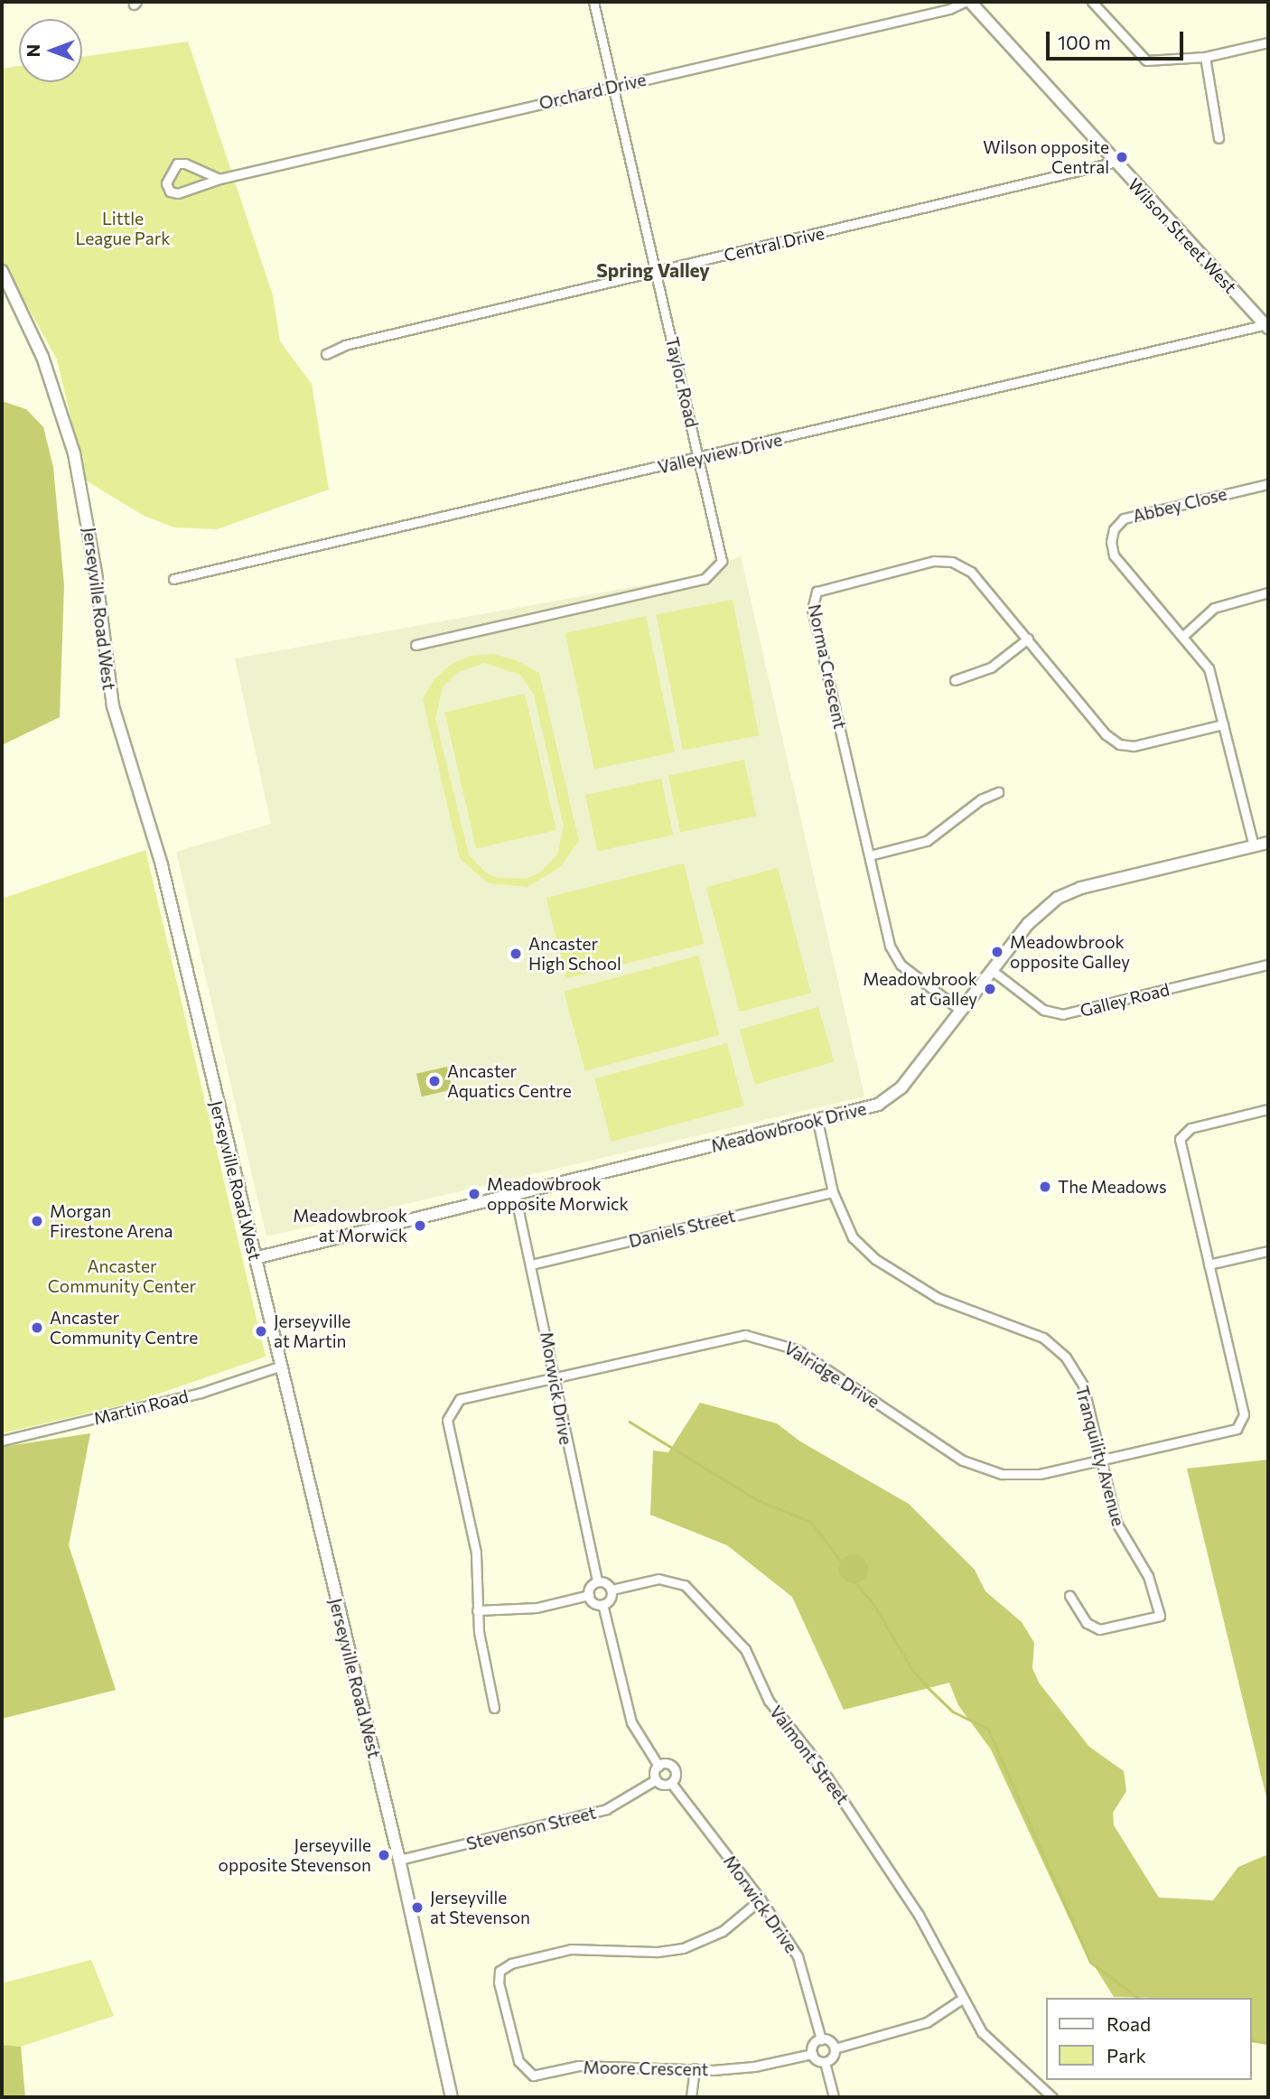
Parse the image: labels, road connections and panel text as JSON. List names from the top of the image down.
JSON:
{
  "streets": {
    "main road": ["Wilson Street West", "Jerseyville Road West", "Meadowbrook Drive"],
    "street": [
      "Orchard Drive",
      "Central Drive",
      "Taylor Road",
      "Valleyview Drive",
      "Abbey Close",
      "Norma Crescent",
      "Galley Road",
      "Daniels Street",
      "Valridge Drive",
      "Morwick Drive",
      "Martin Road",
      "Tranquility Avenue",
      "Valmont Street",
      "Stevenson Street",
      "Moore Crescent"
    ]
  },
  "crossings": [
    ["Orchard Drive", "Taylor Road"],
    ["Wilson Street West", "Central Drive"],
    ["Wilson Street West", "Valleyview Drive"],
    ["Central Drive", "Taylor Road"],
    ["Taylor Road", "Valleyview Drive"],
    ["Abbey Close", "Norma Crescent"],
    ["Abbey Close", "Meadowbrook Drive"],
    ["Jerseyville Road West", "Meadowbrook Drive"],
    ["Jerseyville Road West", "Martin Road"],
    ["Jerseyville Road West", "Stevenson Street"],
    ["Norma Crescent", "Meadowbrook Drive"],
    ["Galley Road", "Meadowbrook Drive"],
    ["Meadowbrook Drive", "Morwick Drive"],
    ["Meadowbrook Drive", "Tranquility Avenue"],
    ["Daniels Street", "Morwick Drive"],
    ["Daniels Street", "Tranquility Avenue"],
    ["Valridge Drive", "Morwick Drive"],
    ["Valridge Drive", "Tranquility Avenue"],
    ["Morwick Drive", "Valmont Street"],
    ["Morwick Drive", "Moore Crescent"]
  ],
  "districts": ["Spring Valley"],
  "parks": ["Little League Park", "Ancaster Community Center"],
  "places": [
    "Wilson opposite Central",
    "Meadowbrook opposite Galley",
    "Ancaster High School",
    "Meadowbrook at Galley",
    "Ancaster Aquatics Centre",
    "The Meadows",
    "Meadowbrook opposite Morwick",
    "Morgan Firestone Arena",
    "Meadowbrook at Morwick",
    "Ancaster Community Centre",
    "Jerseyville at Martin",
    "Jerseyville opposite Stevenson",
    "Jerseyville at Stevenson"
  ],
  "legend": ["Road", "Park"],
  "scale_bar": "100 m",
  "north": "left"
}
